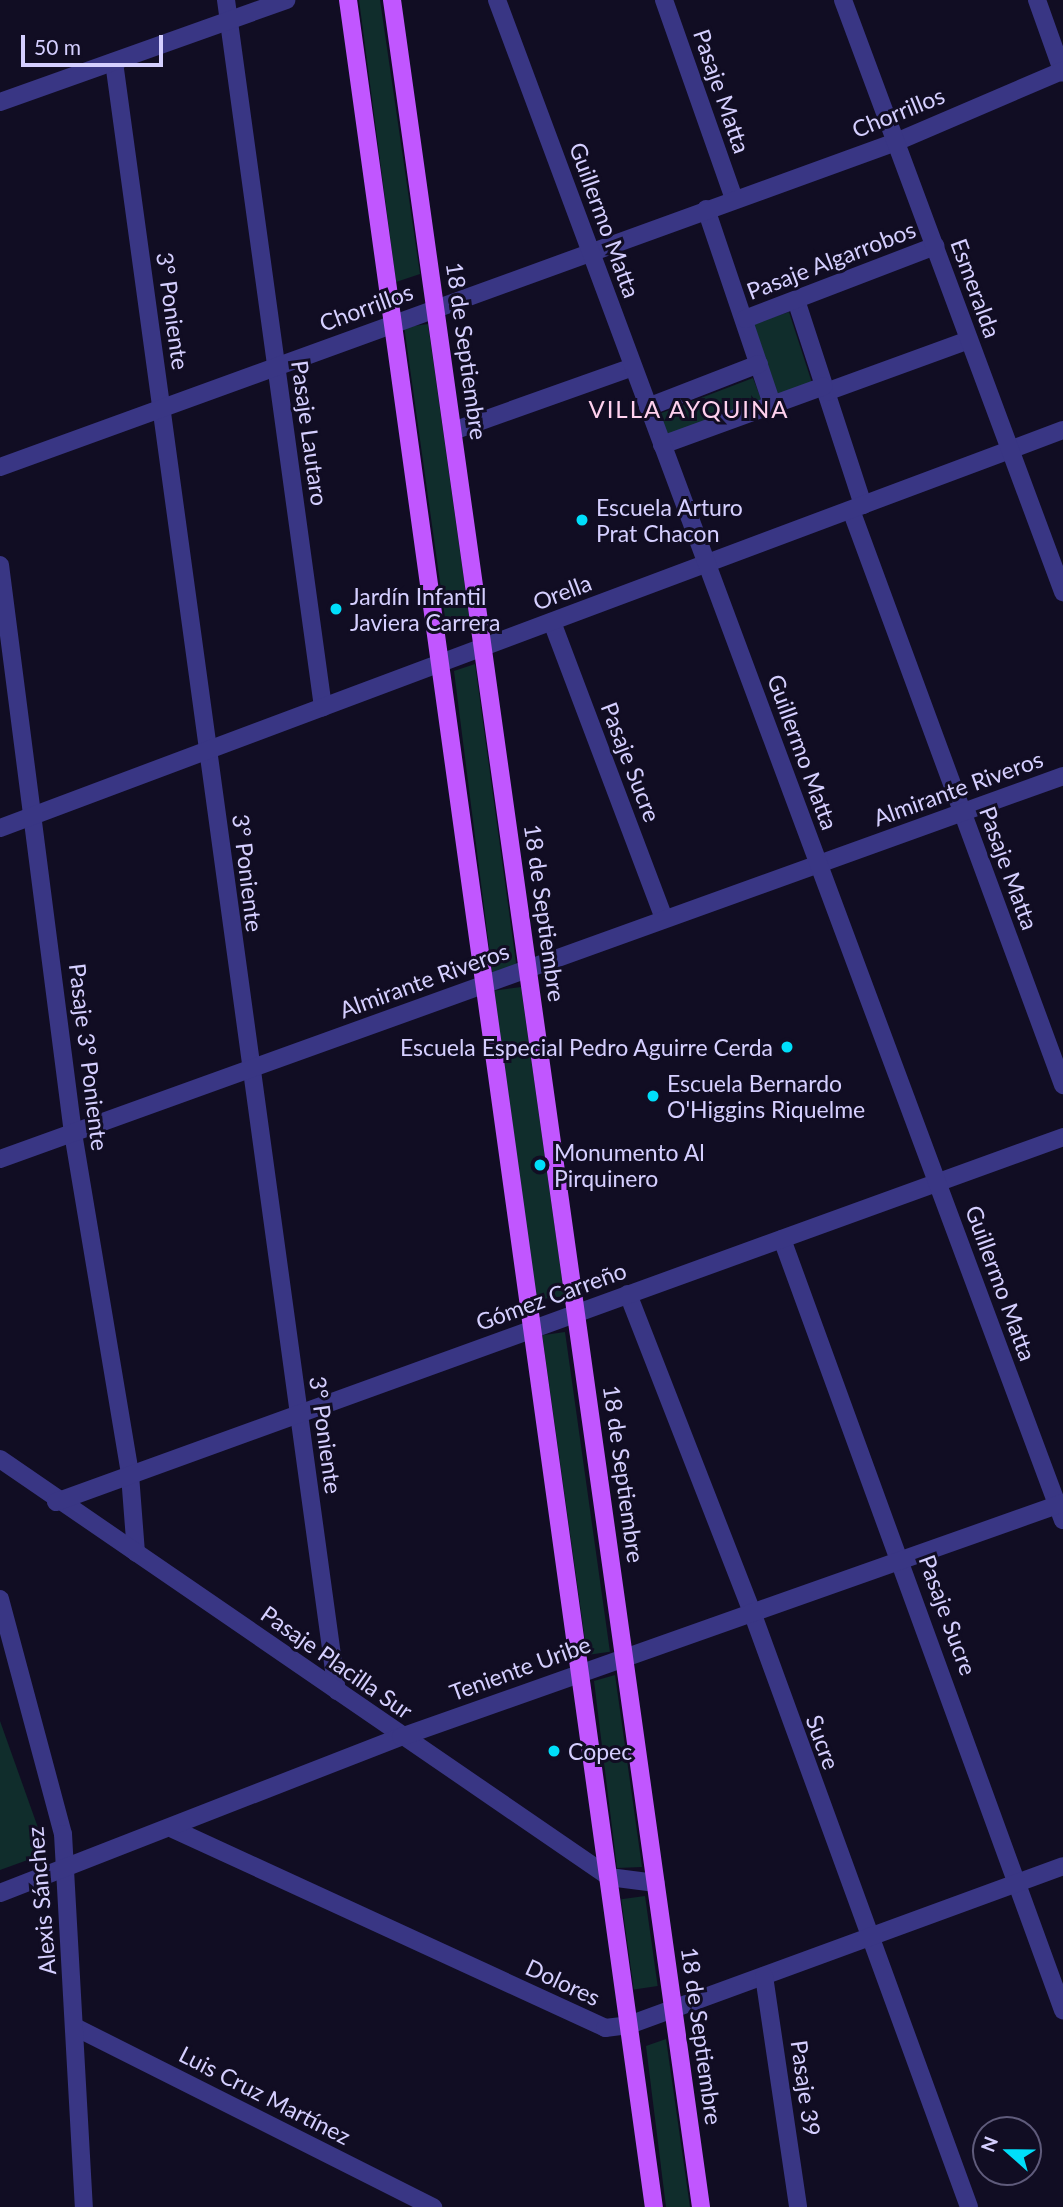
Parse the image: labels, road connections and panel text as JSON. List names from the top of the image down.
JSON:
{
  "streets": {
    "main road": ["18 de Septiembre"],
    "street": [
      "Pasaje Matta",
      "Chorrillos",
      "Guillermo Matta",
      "Pasaje Algarrobos",
      "Esmeralda",
      "3° Poniente",
      "Pasaje Lautaro",
      "Orella",
      "Pasaje Sucre",
      "Almirante Riveros",
      "Pasaje 3° Poniente",
      "Gómez Carreño",
      "Pasaje Placilla Sur",
      "Teniente Uribe",
      "Sucre",
      "Alexis Sánchez",
      "Dolores",
      "Pasaje 39",
      "Luis Cruz Martínez"
    ]
  },
  "crossings": [
    ["Pasaje Matta", "Chorrillos"],
    ["Pasaje Matta", "Pasaje Algarrobos"],
    ["Pasaje Matta", "Orella"],
    ["Pasaje Matta", "Almirante Riveros"],
    ["Chorrillos", "Guillermo Matta"],
    ["Chorrillos", "Esmeralda"],
    ["Chorrillos", "3° Poniente"],
    ["Chorrillos", "18 de Septiembre"],
    ["Chorrillos", "Pasaje Lautaro"],
    ["Guillermo Matta", "Orella"],
    ["Guillermo Matta", "Almirante Riveros"],
    ["Guillermo Matta", "Gómez Carreño"],
    ["Guillermo Matta", "Teniente Uribe"],
    ["Pasaje Algarrobos", "Esmeralda"],
    ["Esmeralda", "Orella"],
    ["3° Poniente", "Orella"],
    ["3° Poniente", "Almirante Riveros"],
    ["3° Poniente", "Gómez Carreño"],
    ["3° Poniente", "Pasaje Placilla Sur"],
    ["18 de Septiembre", "Orella"],
    ["18 de Septiembre", "Almirante Riveros"],
    ["18 de Septiembre", "Gómez Carreño"],
    ["18 de Septiembre", "Pasaje Placilla Sur"],
    ["18 de Septiembre", "Teniente Uribe"],
    ["18 de Septiembre", "Dolores"],
    ["Pasaje Lautaro", "Orella"],
    ["Orella", "Pasaje Sucre"],
    ["Orella", "Pasaje 3° Poniente"],
    ["Pasaje Sucre", "Almirante Riveros"],
    ["Pasaje Sucre", "Gómez Carreño"],
    ["Pasaje Sucre", "Teniente Uribe"],
    ["Pasaje Sucre", "Dolores"],
    ["Almirante Riveros", "Pasaje 3° Poniente"],
    ["Pasaje 3° Poniente", "Gómez Carreño"],
    ["Pasaje 3° Poniente", "Pasaje Placilla Sur"],
    ["Gómez Carreño", "Pasaje Placilla Sur"],
    ["Gómez Carreño", "Sucre"],
    ["Pasaje Placilla Sur", "Teniente Uribe"],
    ["Teniente Uribe", "Sucre"],
    ["Teniente Uribe", "Alexis Sánchez"],
    ["Teniente Uribe", "Dolores"],
    ["Sucre", "Dolores"],
    ["Alexis Sánchez", "Luis Cruz Martínez"],
    ["Dolores", "Pasaje 39"]
  ],
  "districts": ["VILLA AYQUINA"],
  "places": [
    "Escuela Arturo Prat Chacon",
    "Jardín Infantil Javiera Carrera",
    "Escuela Especial Pedro Aguirre Cerda",
    "Escuela Bernardo O'Higgins Riquelme",
    "Monumento Al Pirquinero",
    "Copec"
  ],
  "scale_bar": "50 m",
  "north": "left"
}
